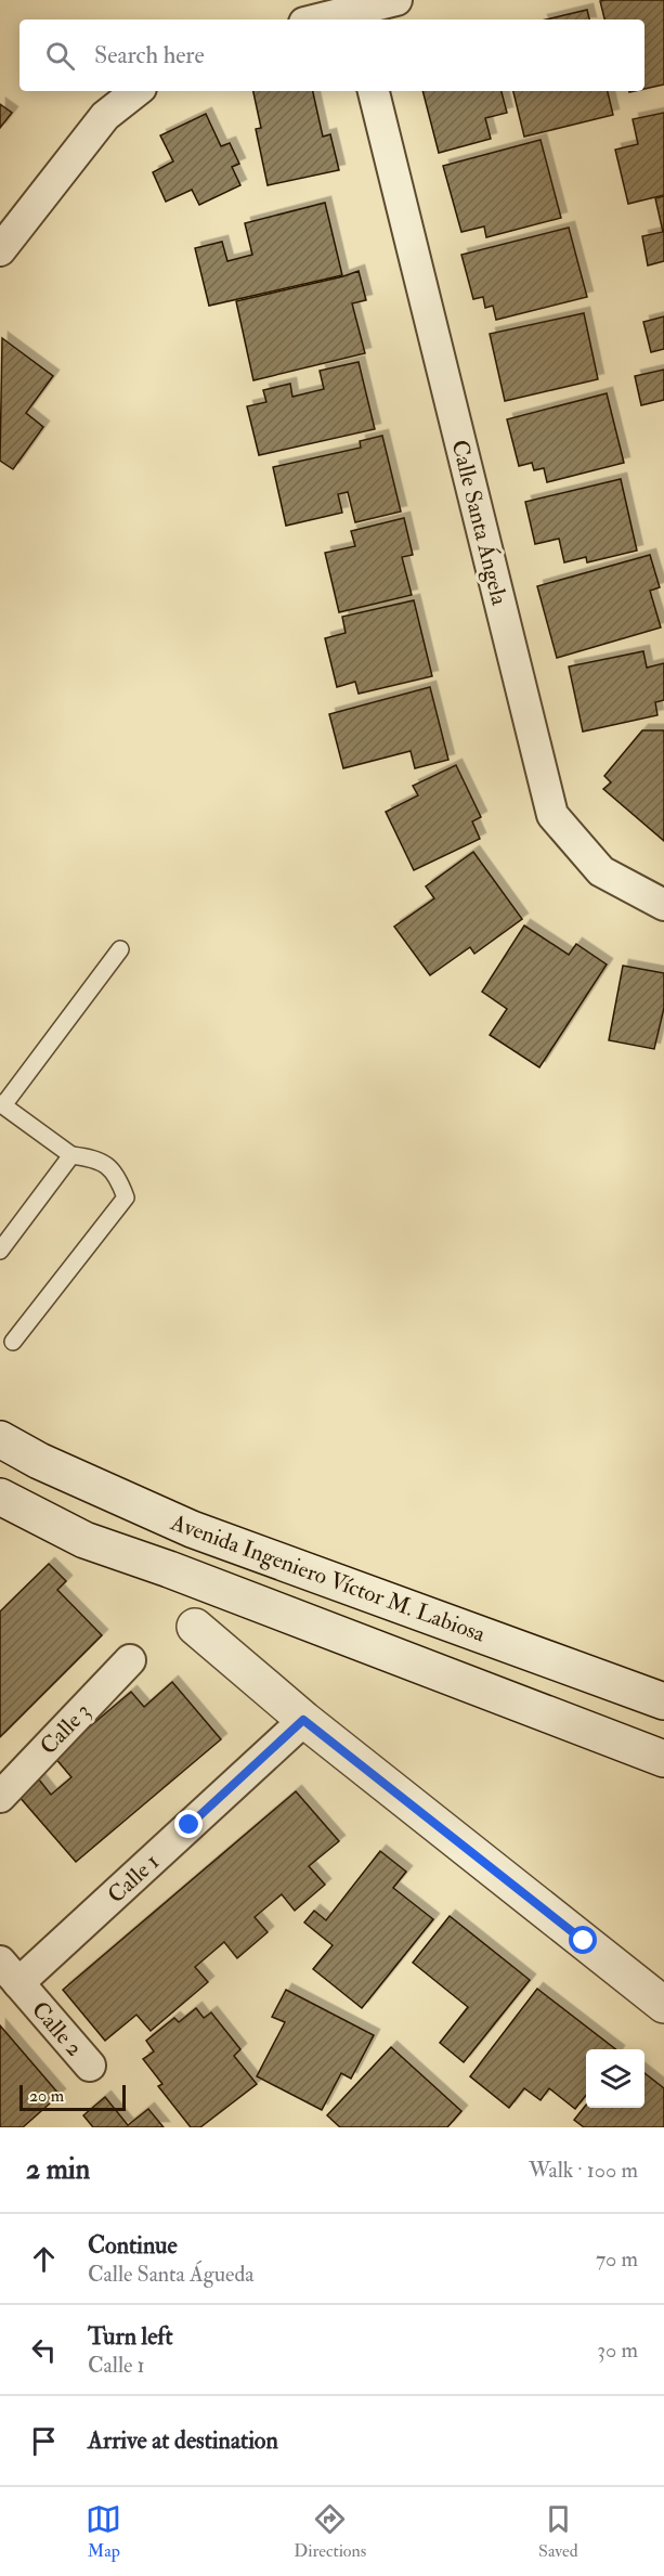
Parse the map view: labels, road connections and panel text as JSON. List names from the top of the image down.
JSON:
{
  "streets": {
    "main road": ["Avenida Ingeniero Víctor M. Labiosa"],
    "street": [
      "Calle Santa Ángela",
      "Calle 3",
      "Calle 1",
      "Calle 2"
    ]
  },
  "crossings": [
    ["Calle 1", "Calle 2"]
  ],
  "scale_bar": "20 m",
  "page": {
    "search": "Search here",
    "scale": "20 m",
    "heading": ["2 min", "Walk · 100 m"],
    "list": [
      ["Continue", "Calle Santa Águeda", "70 m"],
      ["Turn left", "Calle 1", "30 m"],
      "Arrive at destination"
    ],
    "nav": ["Map", "Directions", "Saved"]
  }
}
